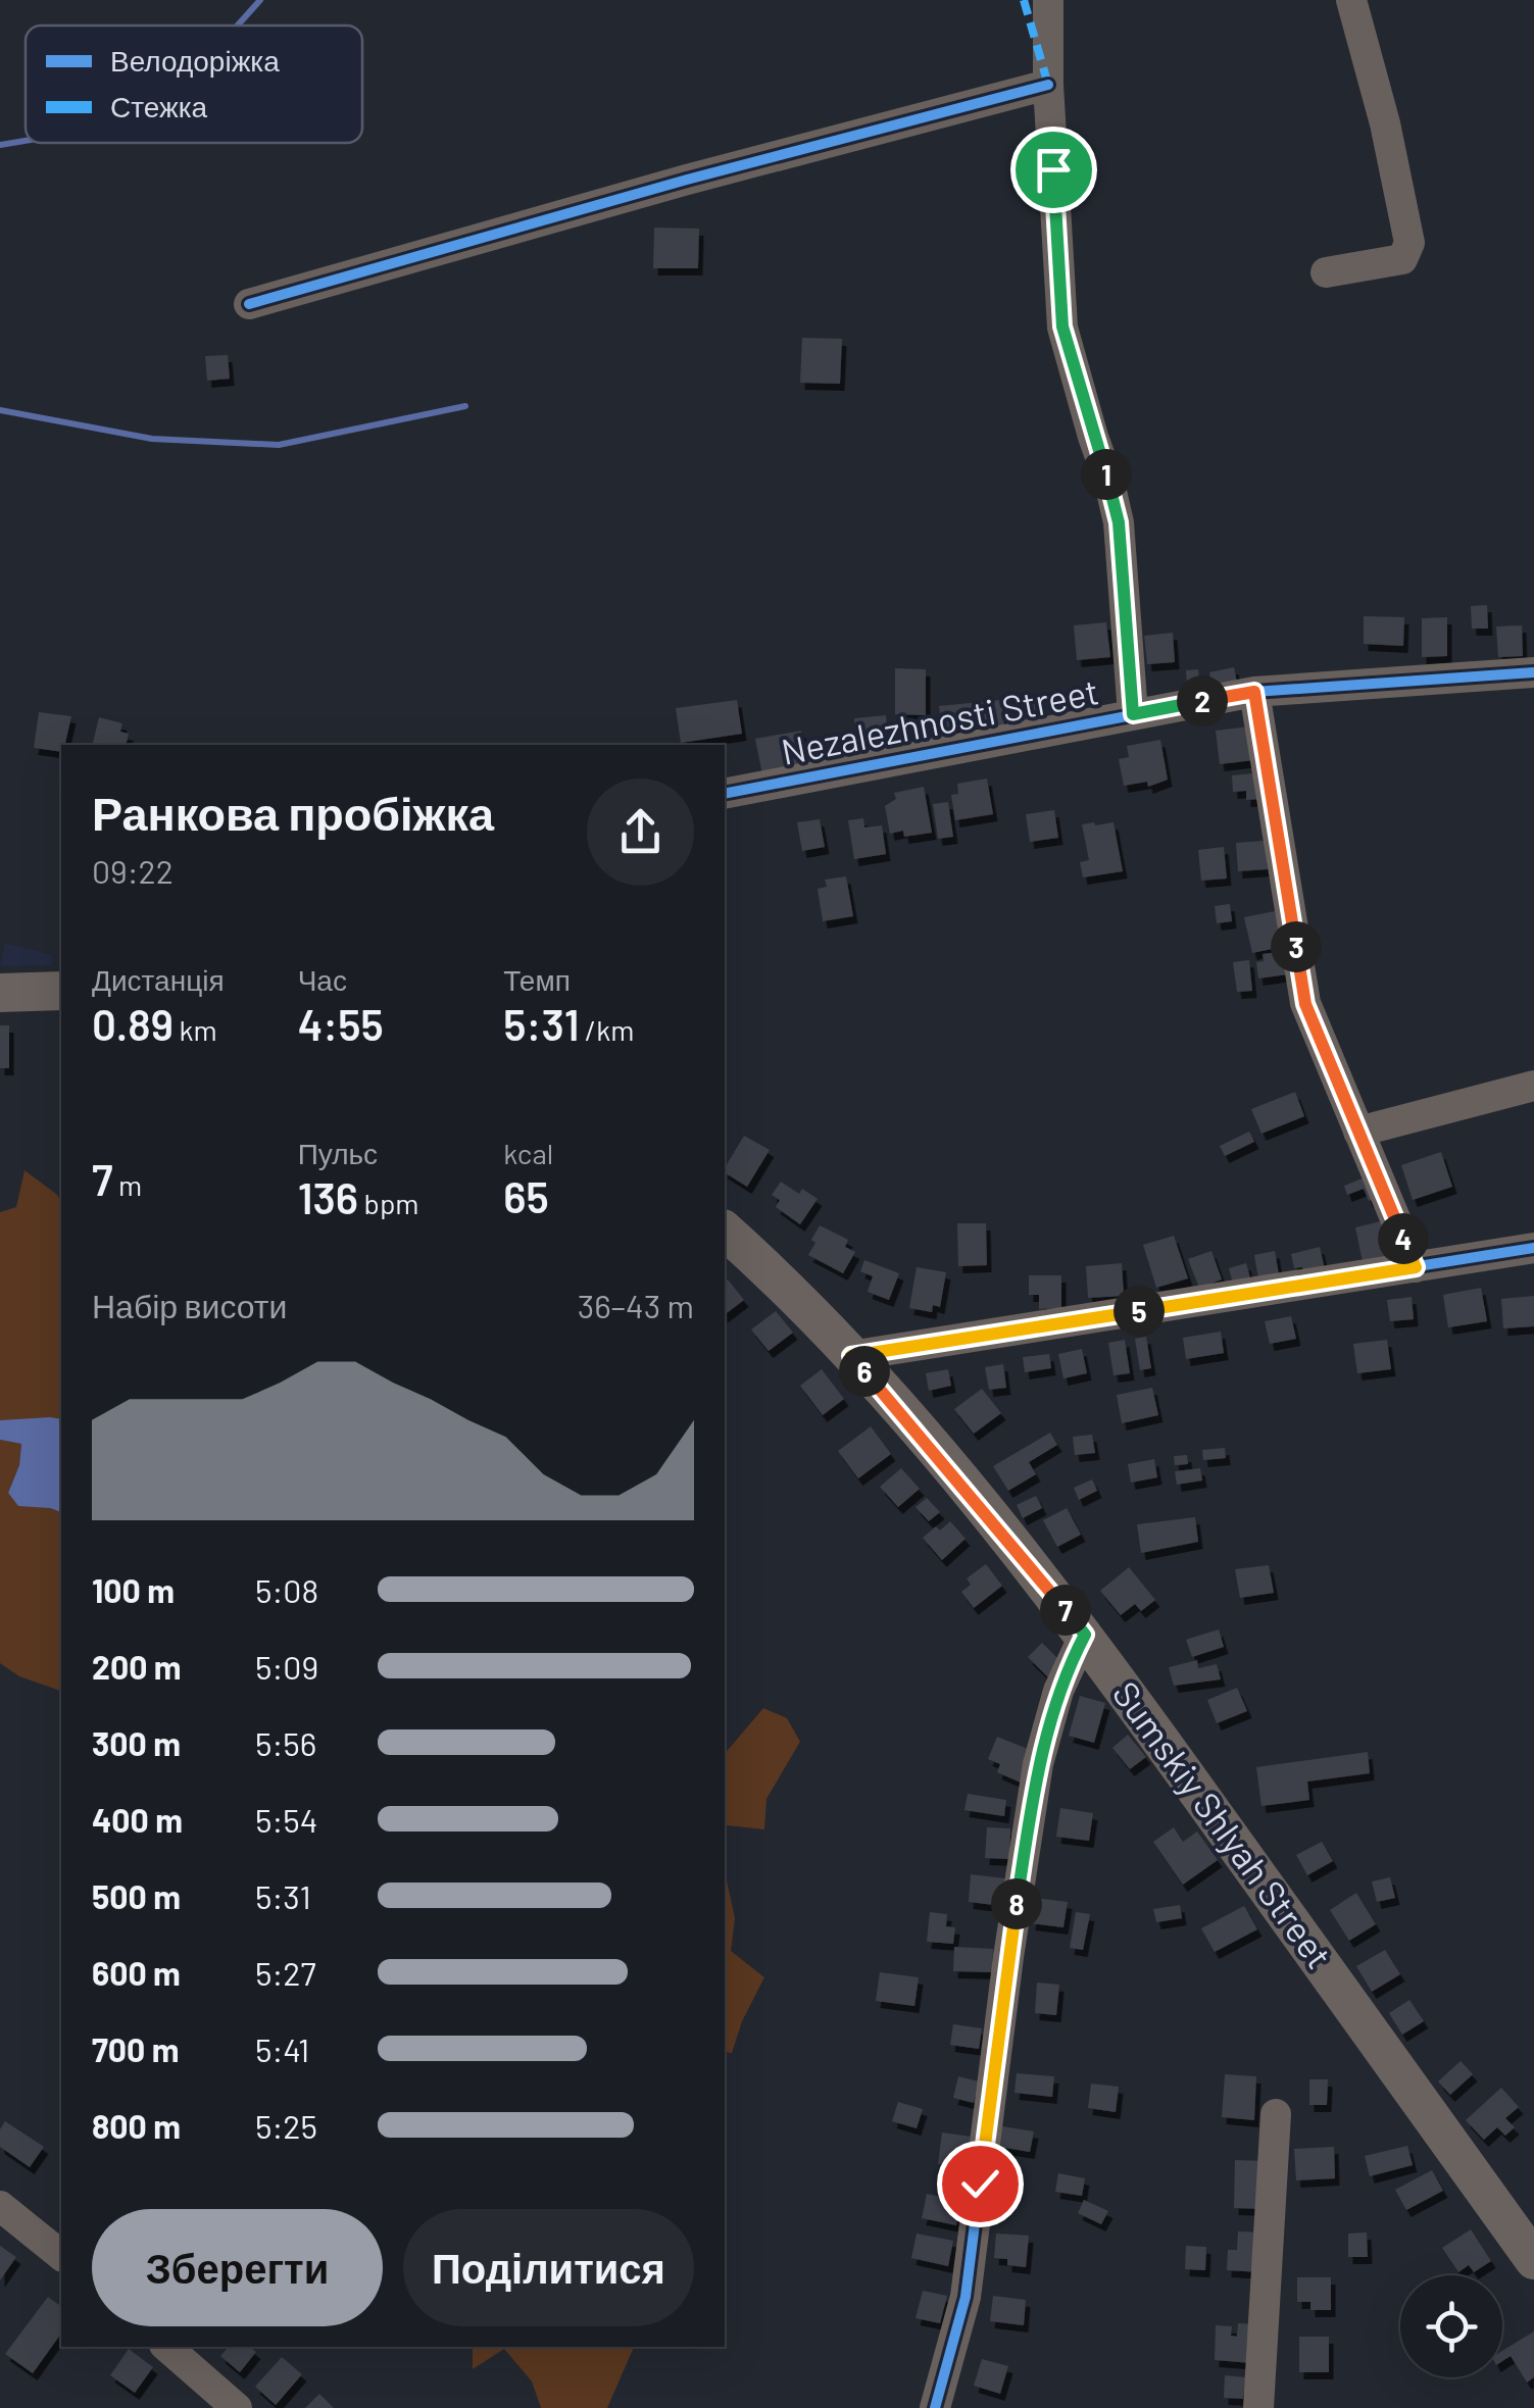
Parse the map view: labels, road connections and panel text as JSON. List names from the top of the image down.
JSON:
{
  "streets": {
    "main road": ["Sumskiy Shlyah Street"],
    "street": ["Nezalezhnosti Street"]
  },
  "legend": ["Велодоріжка", "Стежка"],
  "page": {
    "pins": [
      "1",
      "2",
      "3",
      "4",
      "5",
      "6",
      "7",
      "8"
    ],
    "heading": ["Ранкова пробіжка", "09:22"],
    "stats": [
      ["Дистанція", "0.89 km"],
      ["Час", "4:55"],
      ["Темп", "5:31 /km"],
      ["7 m"],
      ["Пульс", "136 bpm"],
      ["kcal", "65"]
    ],
    "chart": ["Набір висоти", "36–43 m"],
    "list": [
      {
        "name": "100 m",
        "note": "5:08"
      },
      {
        "name": "200 m",
        "note": "5:09"
      },
      {
        "name": "300 m",
        "note": "5:56"
      },
      {
        "name": "400 m",
        "note": "5:54"
      },
      {
        "name": "500 m",
        "note": "5:31"
      },
      {
        "name": "600 m",
        "note": "5:27"
      },
      {
        "name": "700 m",
        "note": "5:41"
      },
      {
        "name": "800 m",
        "note": "5:25"
      }
    ],
    "buttons": ["Зберегти", "Поділитися"]
  }
}
